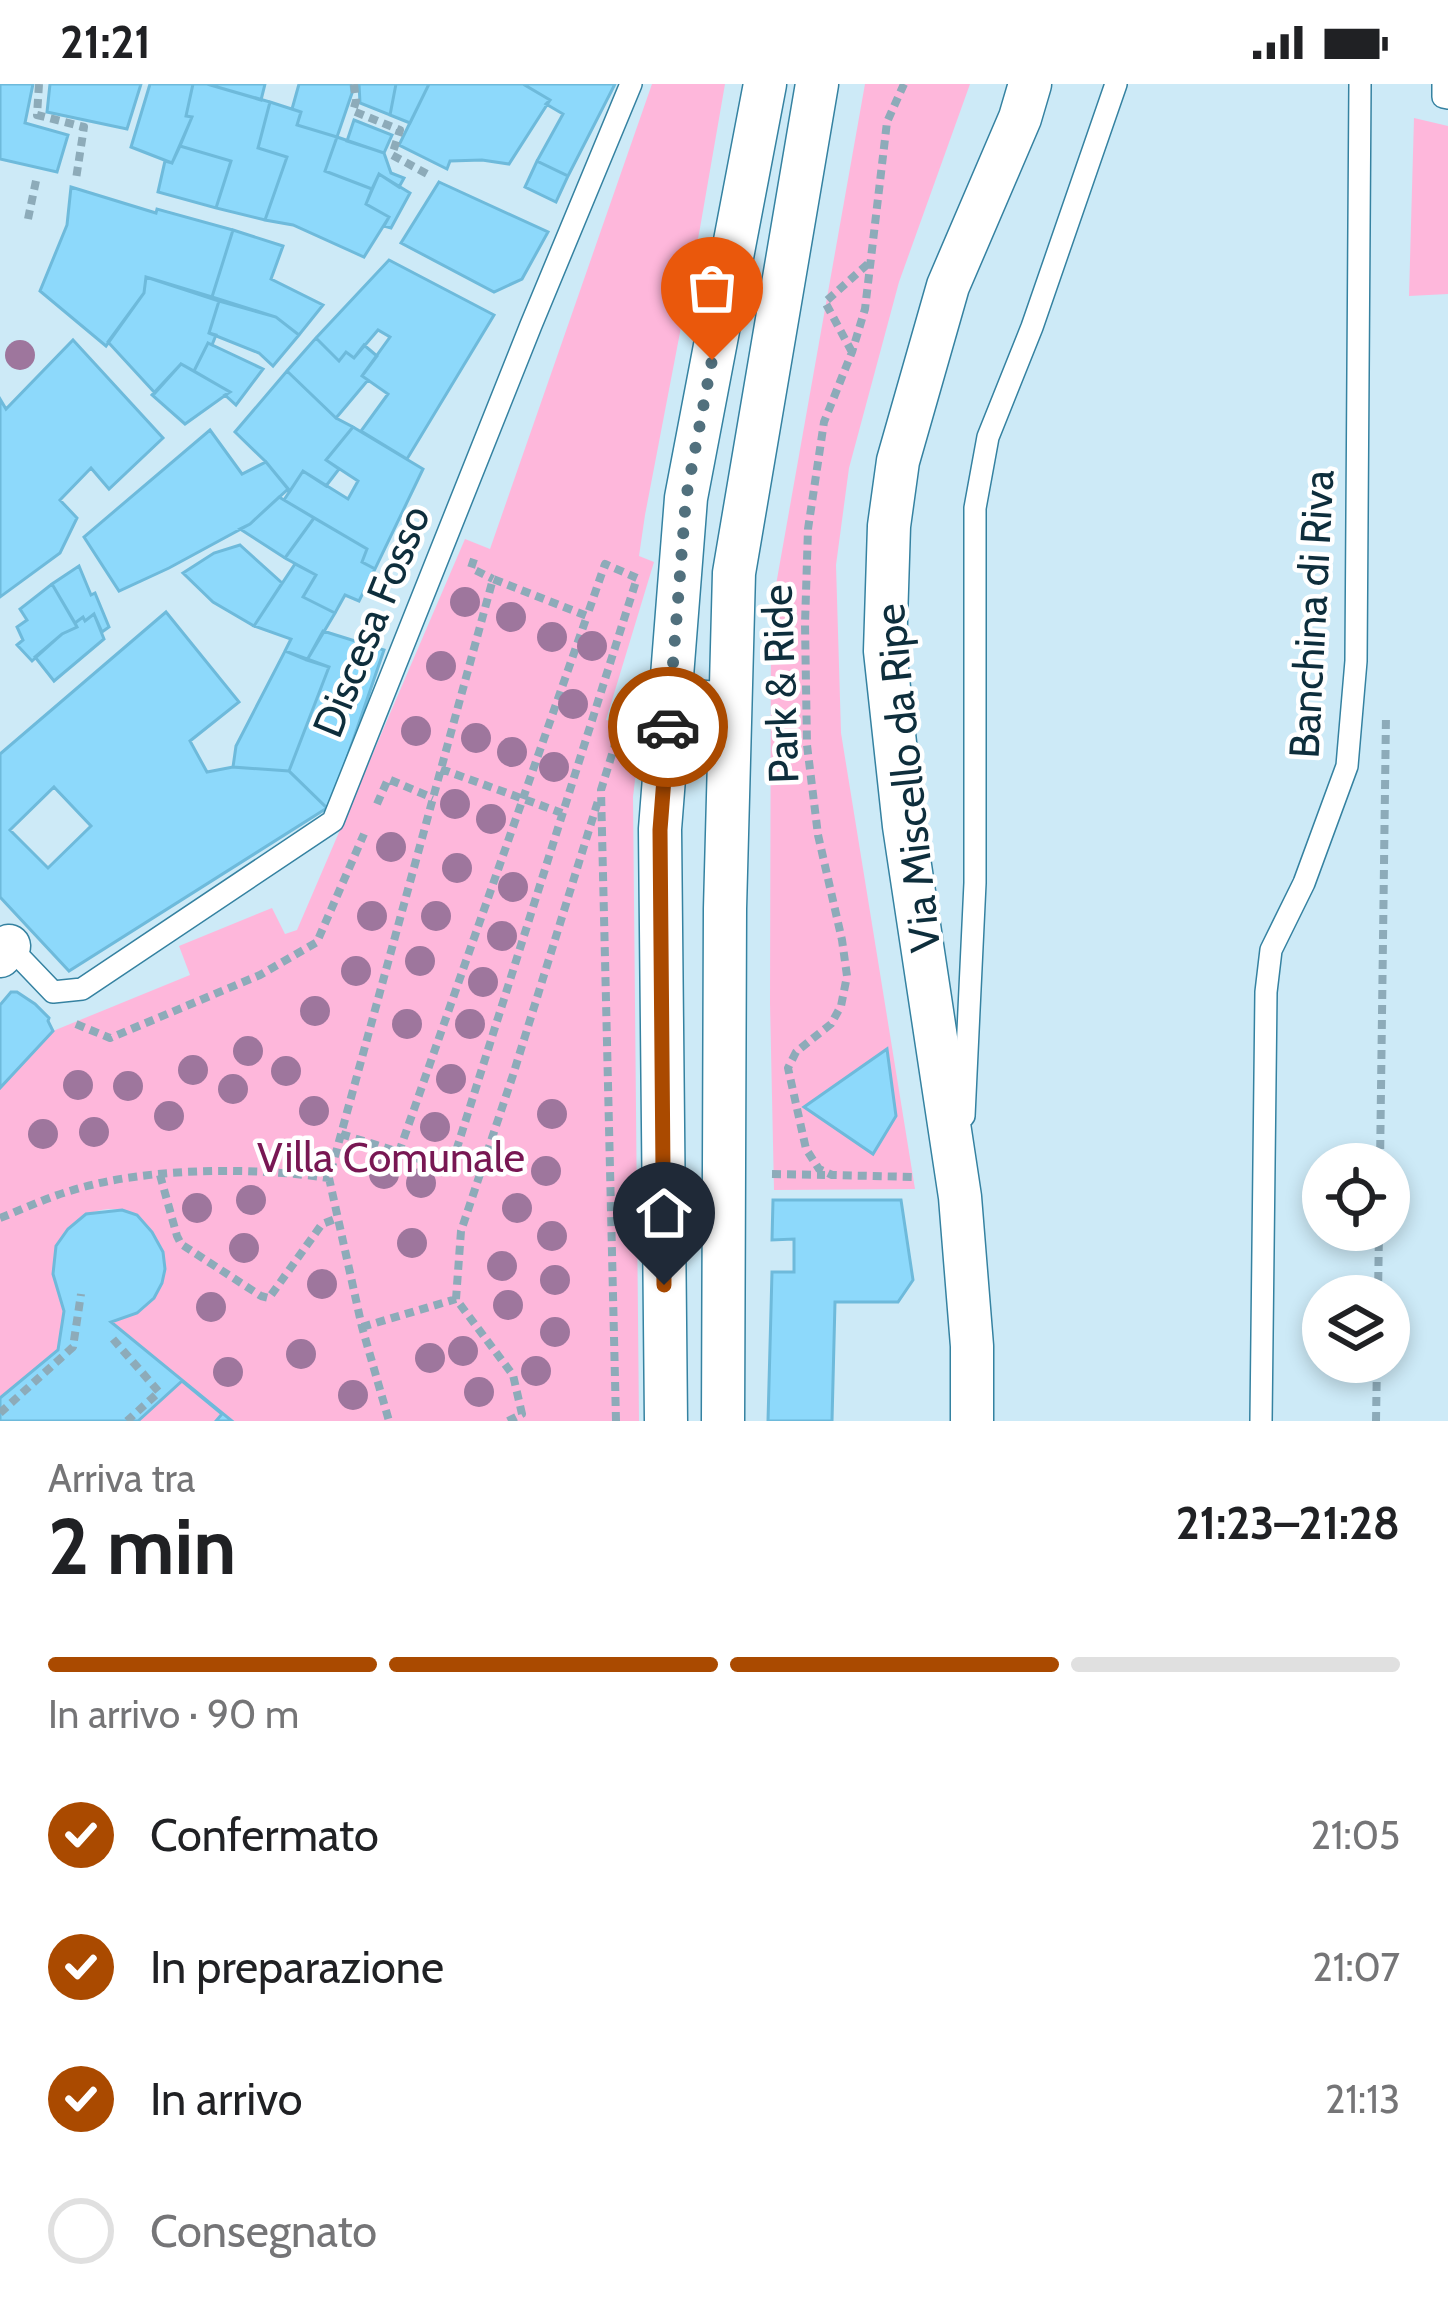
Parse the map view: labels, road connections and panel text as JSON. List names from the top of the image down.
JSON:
{
  "streets": {
    "street": ["Via Miscello da Ripe"],
    "lane": ["Banchina di Riva", "Discesa Fosso"],
    "path": ["Park & Ride"]
  },
  "parks": ["Villa Comunale"],
  "page": {
    "status": "21:21",
    "heading": ["2 min", "Arriva tra", "21:23–21:28"],
    "bar": "In arrivo · 90 m",
    "list": [
      ["Confermato", "21:05"],
      ["In preparazione", "21:07"],
      ["In arrivo", "21:13"],
      "Consegnato"
    ]
  }
}
